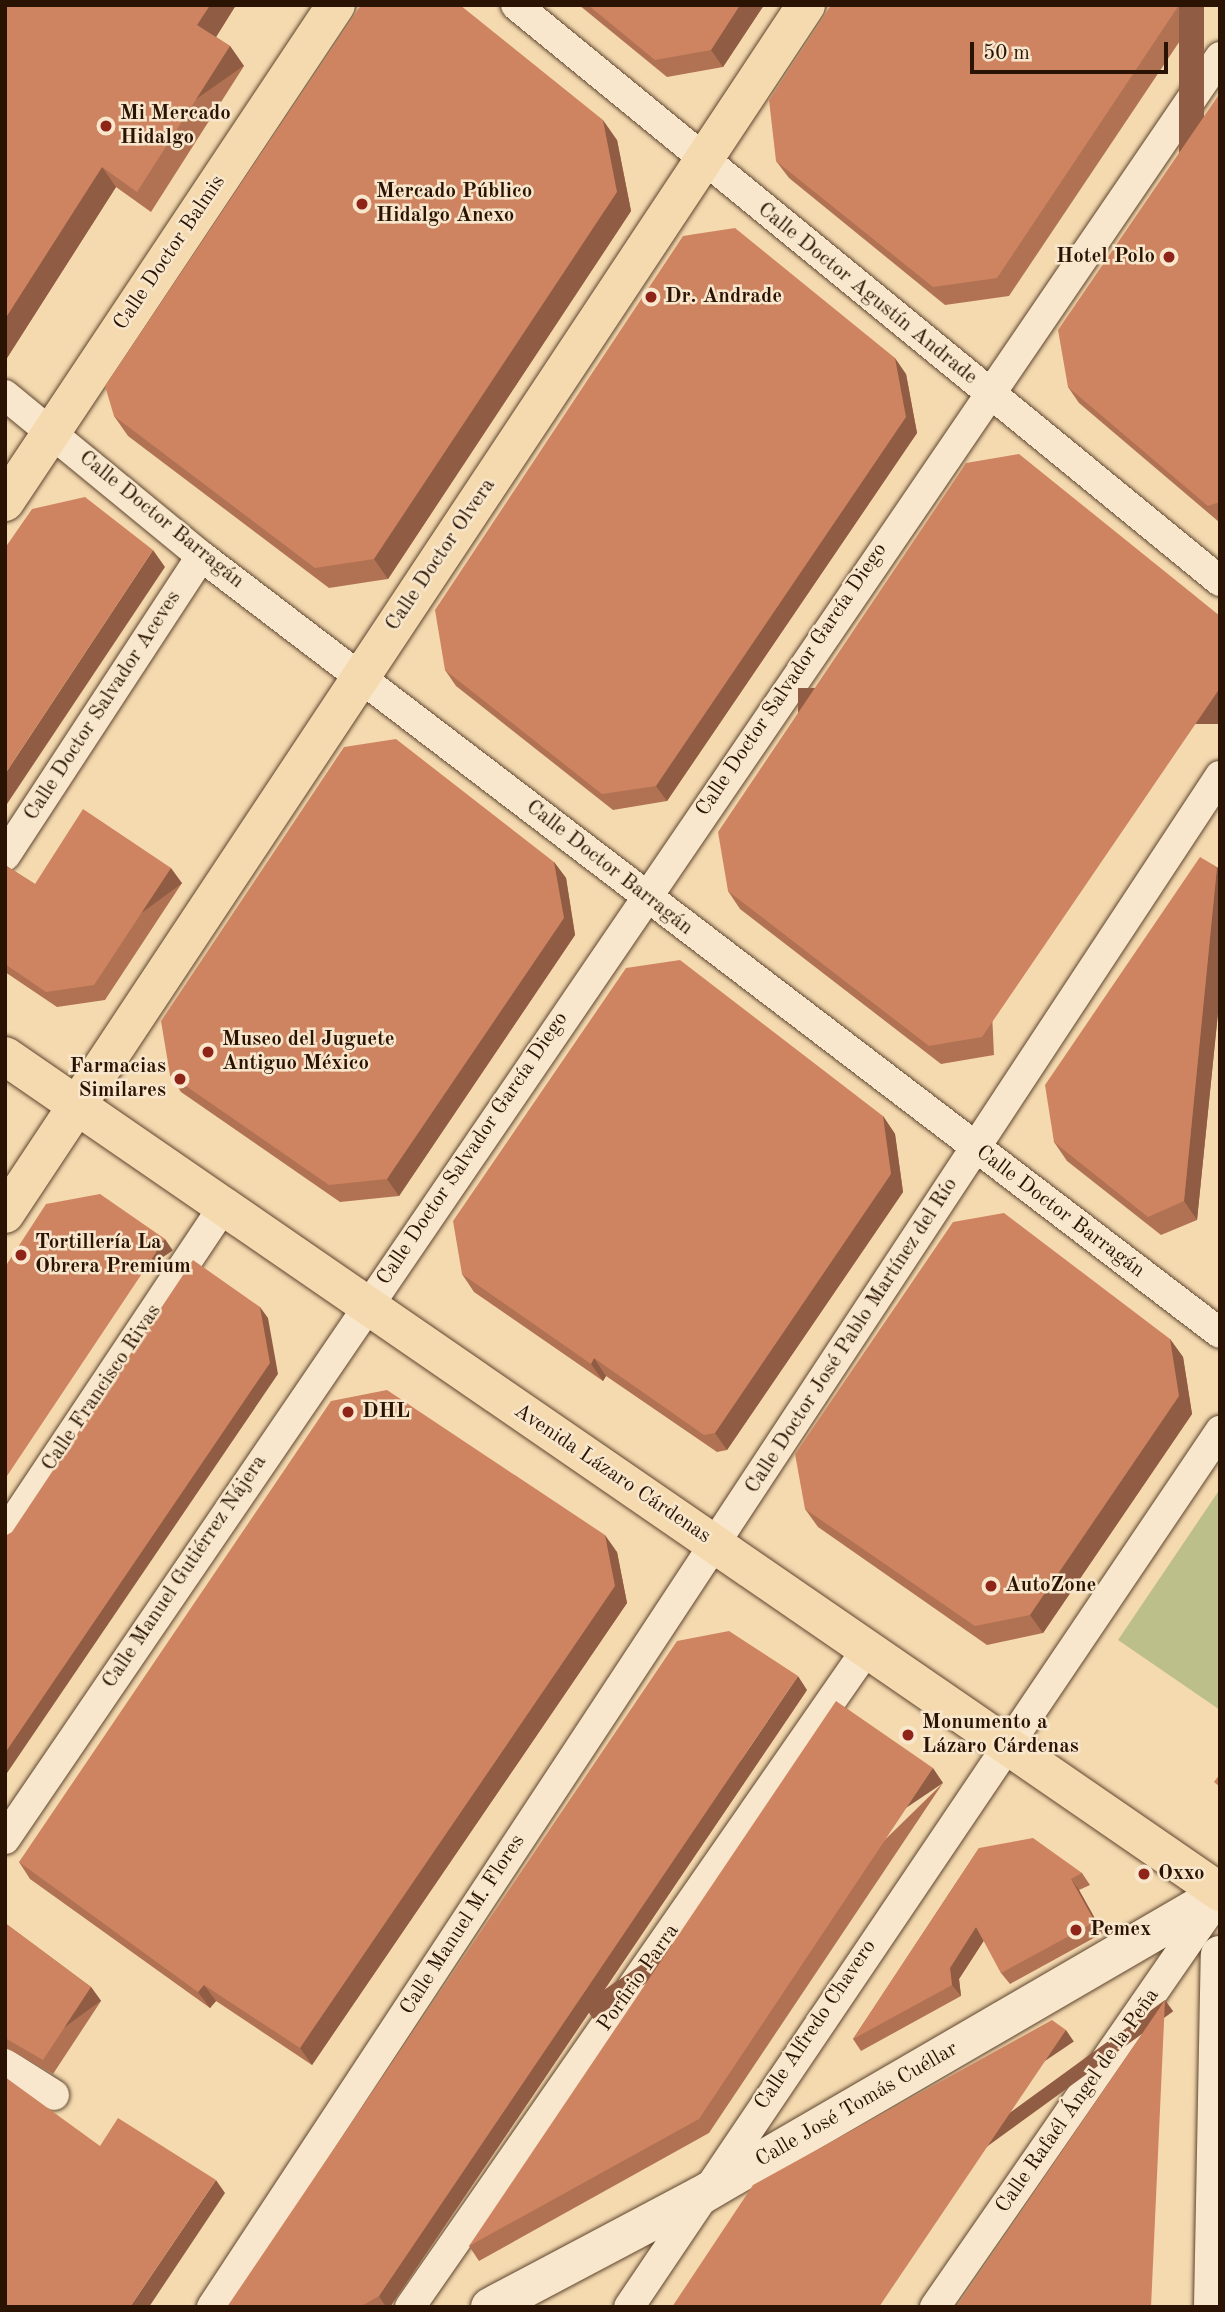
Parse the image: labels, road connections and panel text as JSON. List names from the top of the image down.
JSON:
{
  "streets": {
    "main road": ["Calle Doctor Balmis", "Calle Doctor Olvera", "Avenida Lázaro Cárdenas"],
    "street": [
      "Calle Doctor Agustín Andrade",
      "Calle Doctor Barragán",
      "Calle Doctor Salvador García Diego",
      "Calle Doctor Salvador Aceves",
      "Calle Doctor José Pablo Martínez del Río",
      "Calle Francisco Rivas",
      "Calle Manuel Gutiérrez Nájera",
      "Calle Manuel M. Flores",
      "Porfirio Parra",
      "Calle Alfredo Chavero",
      "Calle Rafaél Ángel de la Peña",
      "Calle José Tomás Cuéllar"
    ]
  },
  "crossings": [
    ["Calle Doctor Balmis", "Calle Doctor Barragán"],
    ["Calle Doctor Agustín Andrade", "Calle Doctor Olvera"],
    ["Calle Doctor Agustín Andrade", "Calle Doctor Salvador García Diego"],
    ["Calle Doctor Barragán", "Calle Doctor Olvera"],
    ["Calle Doctor Barragán", "Calle Doctor Salvador García Diego"],
    ["Calle Doctor Barragán", "Calle Doctor Salvador Aceves"],
    ["Calle Doctor Barragán", "Calle Doctor José Pablo Martínez del Río"],
    ["Calle Doctor Olvera", "Avenida Lázaro Cárdenas"],
    ["Calle Doctor Salvador García Diego", "Avenida Lázaro Cárdenas"],
    ["Calle Doctor Salvador García Diego", "Calle Manuel Gutiérrez Nájera"],
    ["Calle Doctor José Pablo Martínez del Río", "Avenida Lázaro Cárdenas"],
    ["Calle Doctor José Pablo Martínez del Río", "Calle Manuel M. Flores"],
    ["Calle Francisco Rivas", "Avenida Lázaro Cárdenas"],
    ["Avenida Lázaro Cárdenas", "Calle Manuel Gutiérrez Nájera"],
    ["Avenida Lázaro Cárdenas", "Calle Manuel M. Flores"],
    ["Avenida Lázaro Cárdenas", "Porfirio Parra"],
    ["Avenida Lázaro Cárdenas", "Calle Alfredo Chavero"],
    ["Avenida Lázaro Cárdenas", "Calle Rafaél Ángel de la Peña"],
    ["Avenida Lázaro Cárdenas", "Calle José Tomás Cuéllar"],
    ["Calle Alfredo Chavero", "Calle José Tomás Cuéllar"],
    ["Calle Rafaél Ángel de la Peña", "Calle José Tomás Cuéllar"]
  ],
  "places": [
    "Mi Mercado Hidalgo",
    "Mercado Público Hidalgo Anexo",
    "Hotel Polo",
    "Dr. Andrade",
    "Museo del Juguete Antiguo México",
    "Farmacias Similares",
    "Tortillería La Obrera Premium",
    "DHL",
    "AutoZone",
    "Monumento a Lázaro Cárdenas",
    "Oxxo",
    "Pemex"
  ],
  "scale_bar": "50 m"
}
